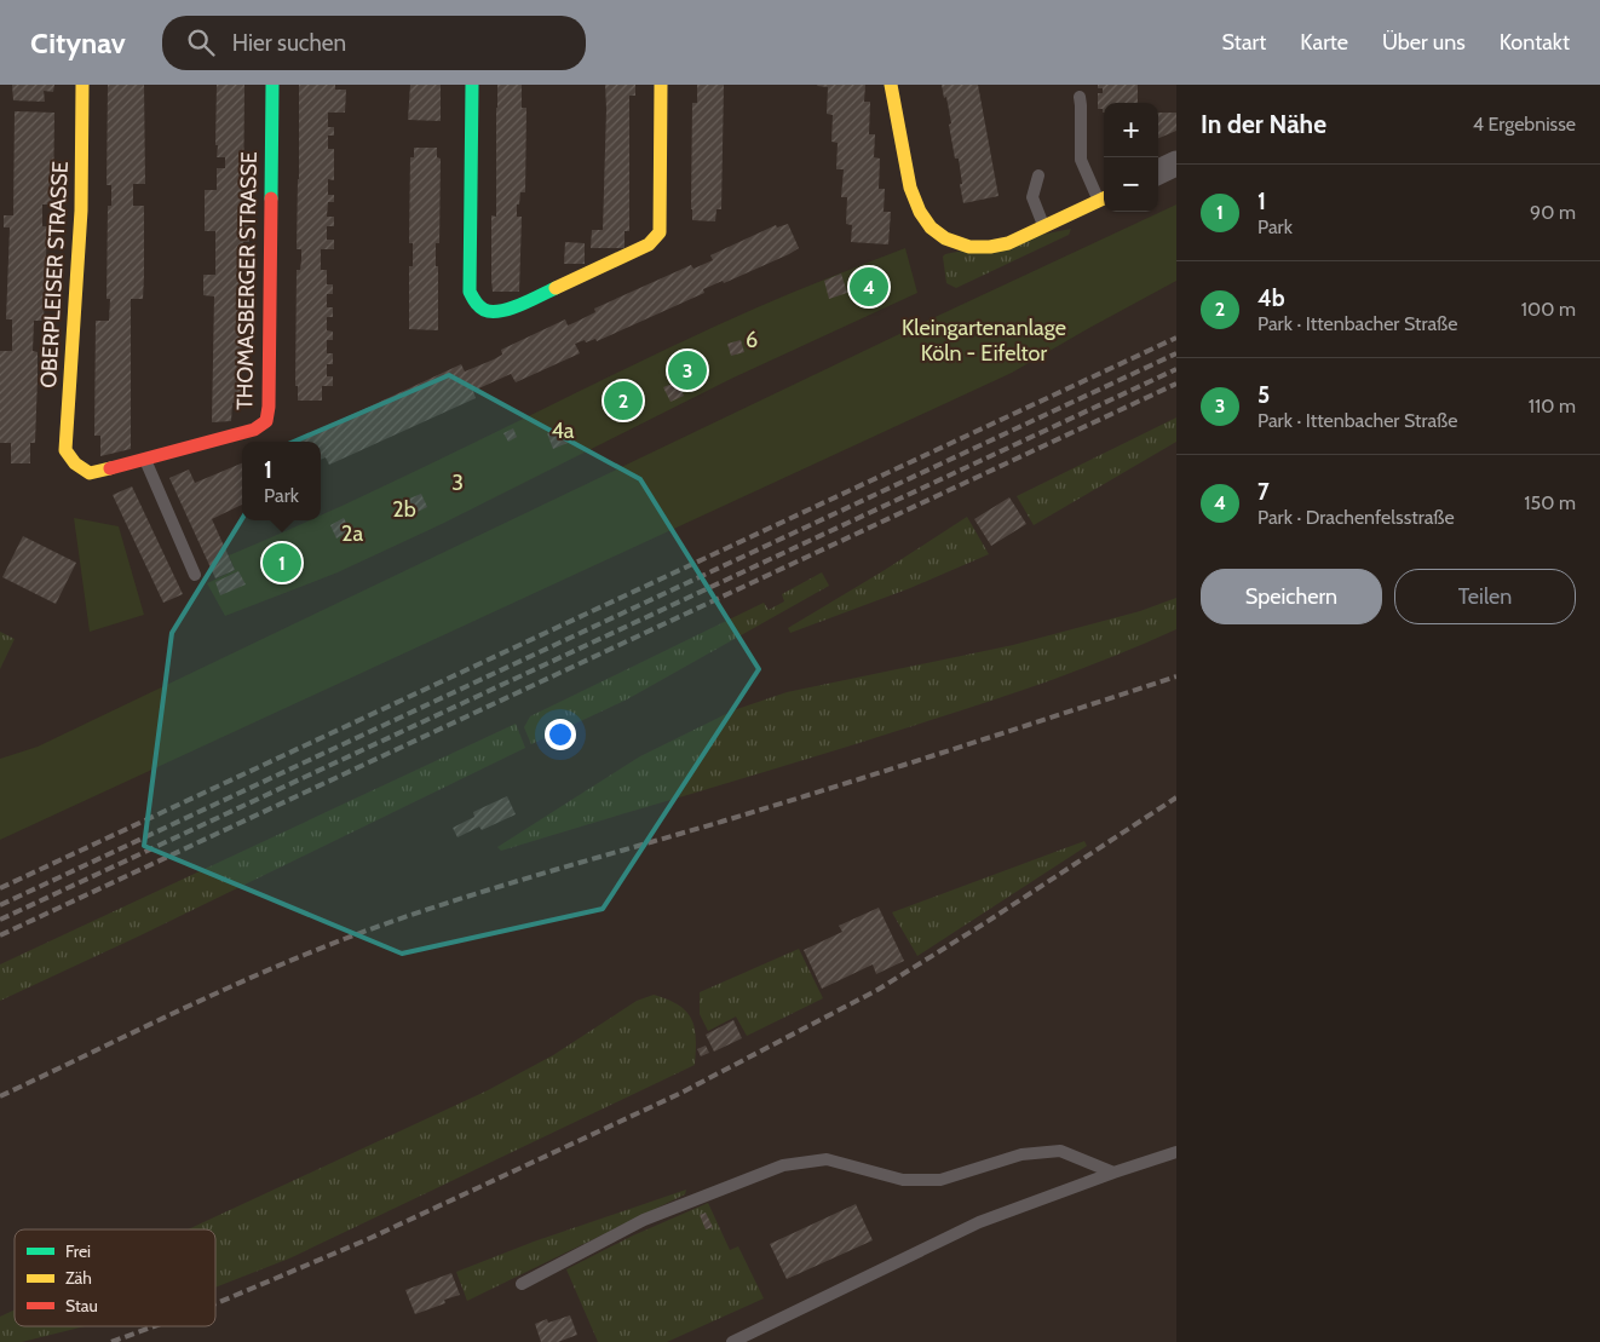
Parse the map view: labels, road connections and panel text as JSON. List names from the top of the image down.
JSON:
{
  "streets": {
    "street": ["OBERPLEISER STRASSE", "THOMASBERGER STRASSE"]
  },
  "crossings": [
    ["OBERPLEISER STRASSE", "THOMASBERGER STRASSE"]
  ],
  "parks": [
    "Kleingartenanlage Köln - Eifeltor",
    "6",
    "4a",
    "3",
    "2b",
    "2a"
  ],
  "legend": ["Frei", "Zäh", "Stau"],
  "page": {
    "header": "Citynav",
    "search": "Hier suchen",
    "nav": [
      "Start",
      "Karte",
      "Über uns",
      "Kontakt"
    ],
    "heading": ["In der Nähe", "4 Ergebnisse"],
    "map_buttons": ["+", "−"],
    "list": [
      {
        "mark": "1",
        "name": "1",
        "note": "Park",
        "value": "90 m"
      },
      {
        "mark": "2",
        "name": "4b",
        "note": "Park · Ittenbacher Straße",
        "value": "100 m"
      },
      {
        "mark": "3",
        "name": "5",
        "note": "Park · Ittenbacher Straße",
        "value": "110 m"
      },
      {
        "mark": "4",
        "name": "7",
        "note": "Park · Drachenfelsstraße",
        "value": "150 m"
      }
    ],
    "pins": [
      "4",
      "3",
      "2",
      "1"
    ],
    "popup": ["1", "Park"],
    "buttons": ["Speichern", "Teilen"]
  }
}
